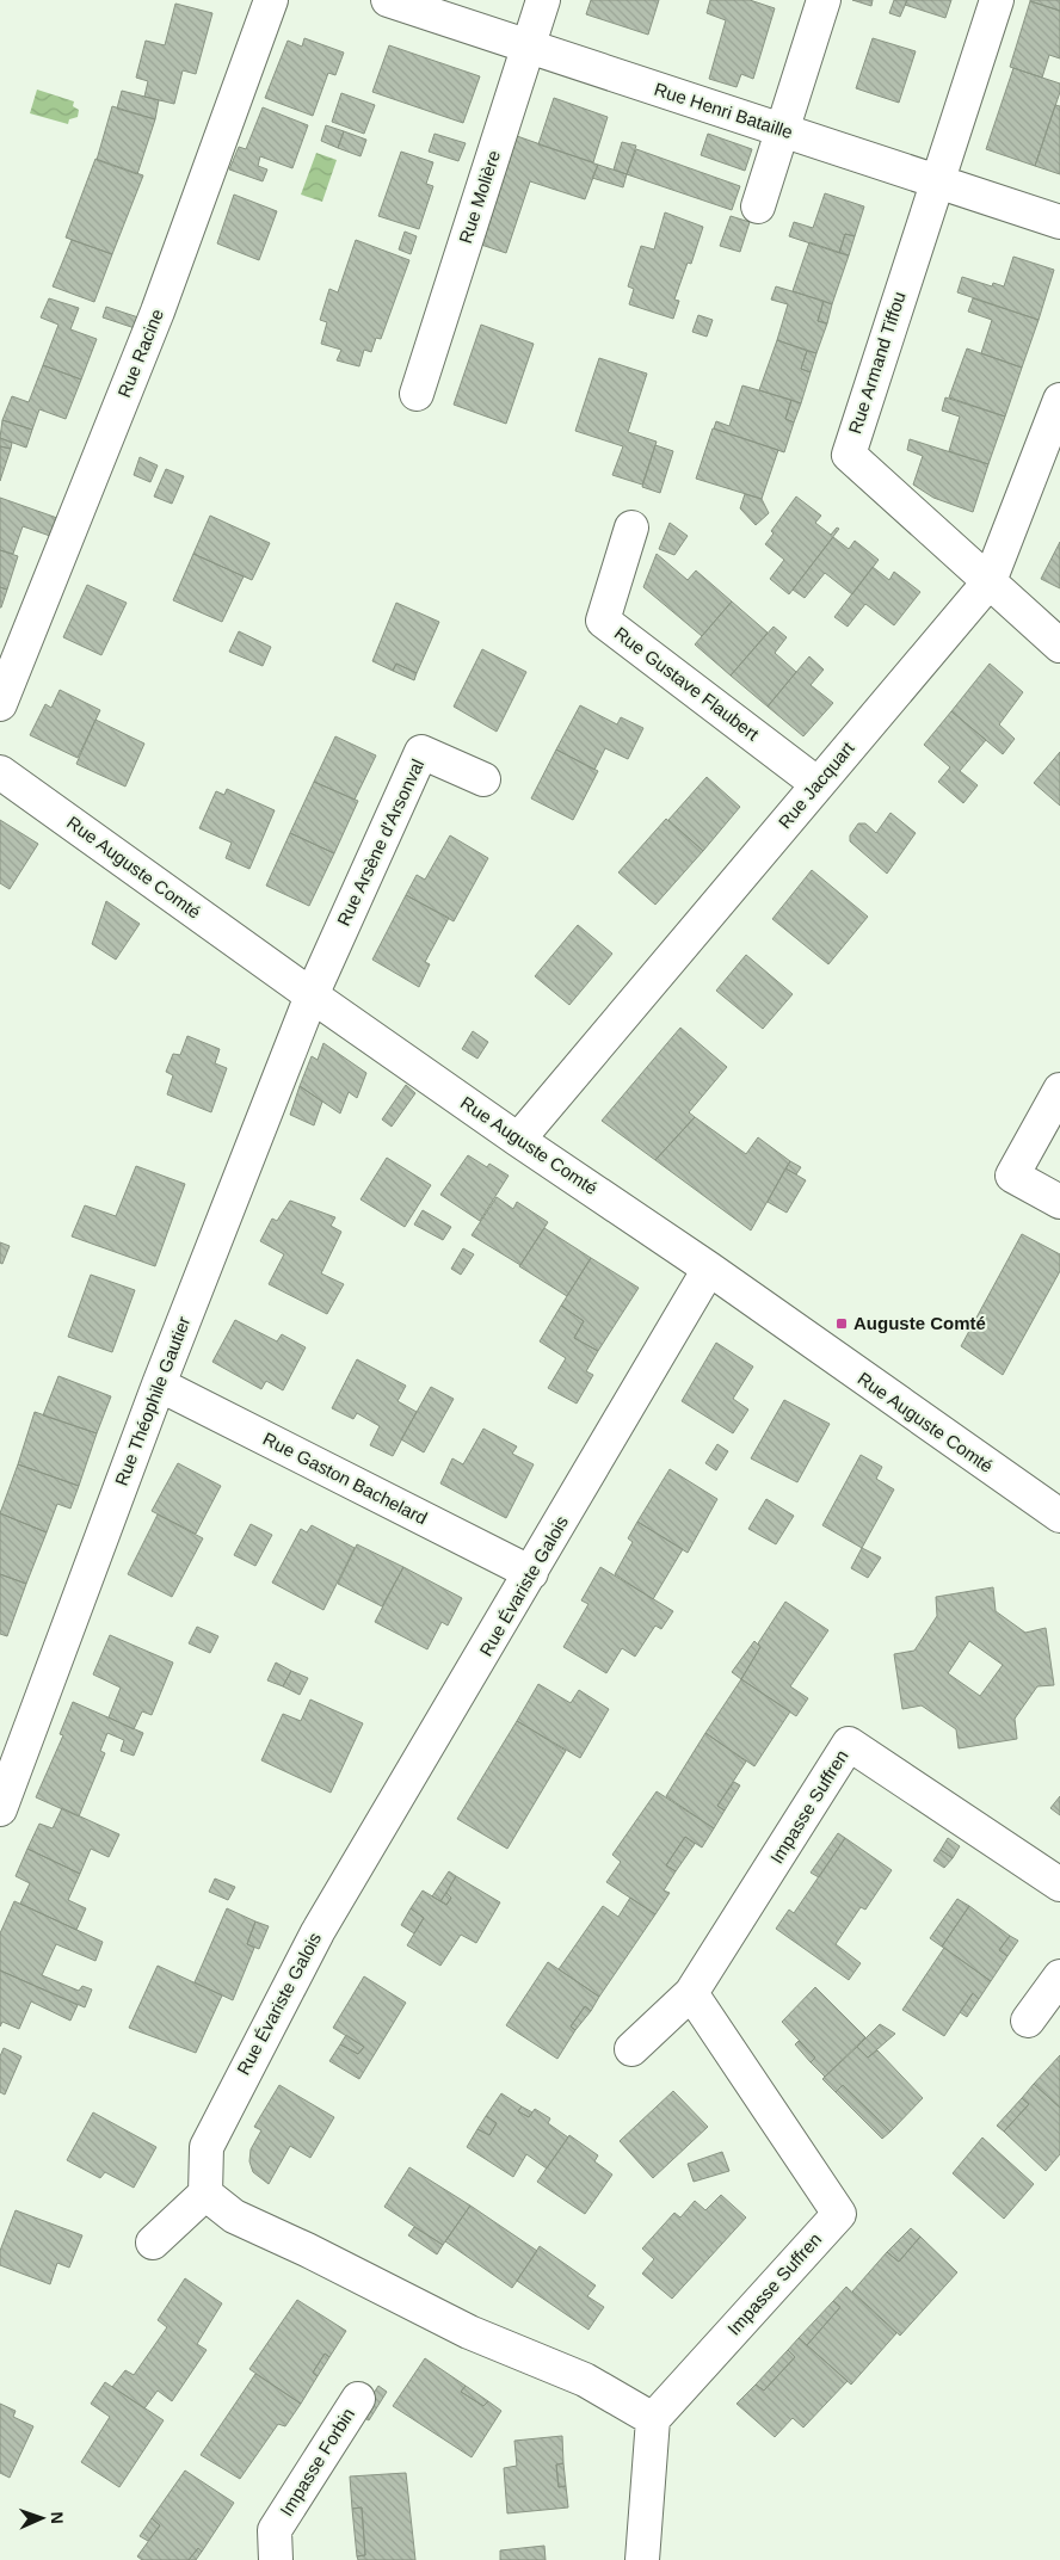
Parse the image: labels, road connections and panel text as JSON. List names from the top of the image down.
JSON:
{
  "streets": {
    "street": [
      "Rue Henri Bataille",
      "Rue Molière",
      "Rue Racine",
      "Rue Armand Tiffou",
      "Rue Gustave Flaubert",
      "Rue Jacquart",
      "Rue Arsène d'Arsonval",
      "Rue Auguste Comté",
      "Rue Théophile Gautier",
      "Rue Gaston Bachelard",
      "Rue Évariste Galois",
      "Impasse Suffren",
      "Impasse Forbin"
    ]
  },
  "crossings": [
    ["Rue Henri Bataille", "Rue Molière"],
    ["Rue Henri Bataille", "Rue Armand Tiffou"],
    ["Rue Armand Tiffou", "Rue Jacquart"],
    ["Rue Gustave Flaubert", "Rue Jacquart"],
    ["Rue Jacquart", "Rue Auguste Comté"],
    ["Rue Arsène d'Arsonval", "Rue Auguste Comté"],
    ["Rue Arsène d'Arsonval", "Rue Théophile Gautier"],
    ["Rue Auguste Comté", "Rue Théophile Gautier"],
    ["Rue Auguste Comté", "Rue Évariste Galois"],
    ["Rue Théophile Gautier", "Rue Gaston Bachelard"],
    ["Rue Gaston Bachelard", "Rue Évariste Galois"]
  ],
  "places": {
    "transit": ["Auguste Comté"]
  },
  "north": "right"
}
